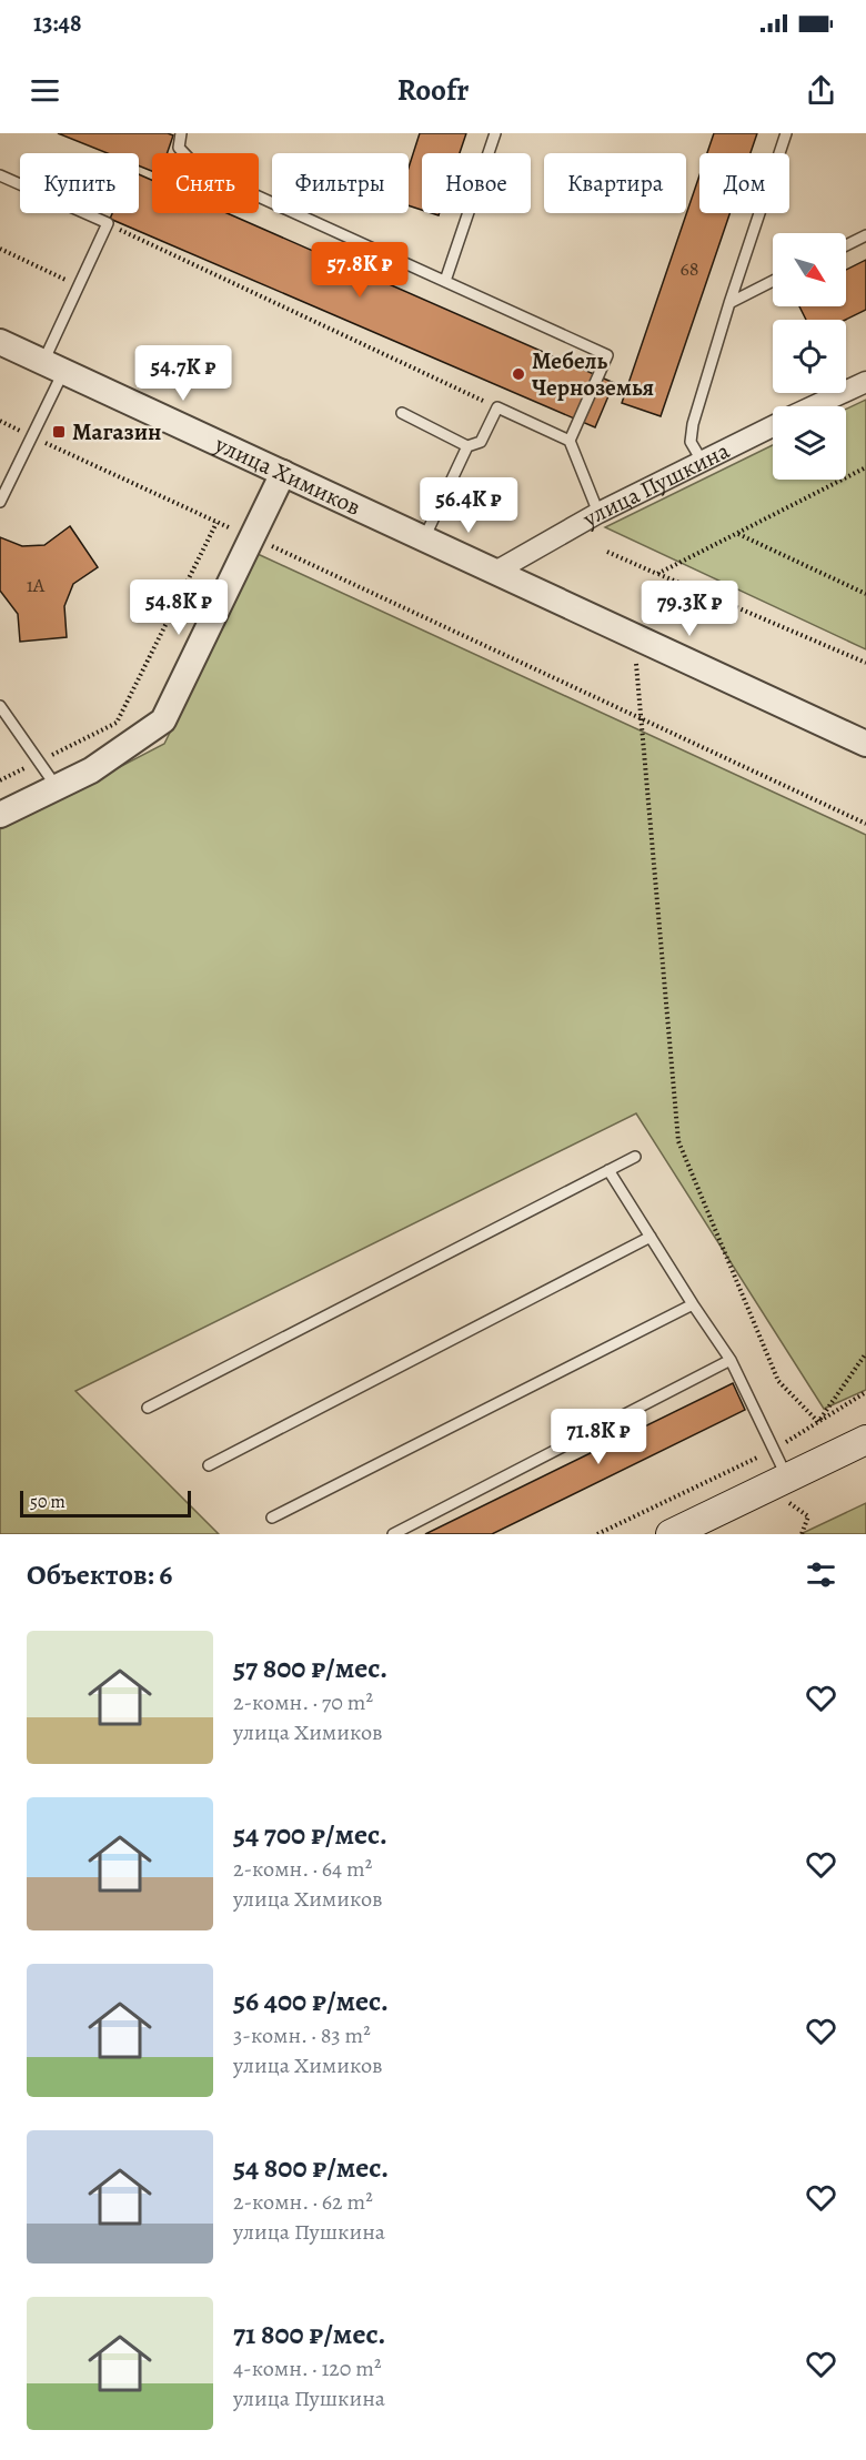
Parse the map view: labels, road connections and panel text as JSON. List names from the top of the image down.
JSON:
{
  "streets": {
    "street": ["улица Химиков", "улица Пушкина"]
  },
  "crossings": [
    ["улица Химиков", "улица Пушкина"]
  ],
  "places": {
    "other": ["Мебель Черноземья"],
    "transit": ["Магазин"]
  },
  "house_numbers": ["68", "1А"],
  "scale_bar": "50 m",
  "north": "bottom right",
  "page": {
    "status": "13:48",
    "header": "Roofr",
    "chip": [
      "Купить",
      "Снять",
      "Фильтры",
      "Новое",
      "Квартира",
      "Дом"
    ],
    "price": [
      "57.8K ₽",
      "54.7K ₽",
      "56.4K ₽",
      "54.8K ₽",
      "79.3K ₽",
      "71.8K ₽"
    ],
    "scale": "50 m",
    "heading": "Объектов: 6",
    "list": [
      {
        "name": "57 800 ₽/мес.",
        "note": "2-комн. · 70 m² · улица Химиков"
      },
      {
        "name": "54 700 ₽/мес.",
        "note": "2-комн. · 64 m² · улица Химиков"
      },
      {
        "name": "56 400 ₽/мес.",
        "note": "3-комн. · 83 m² · улица Химиков"
      },
      {
        "name": "54 800 ₽/мес.",
        "note": "2-комн. · 62 m² · улица Пушкина"
      },
      {
        "name": "71 800 ₽/мес.",
        "note": "4-комн. · 120 m² · улица Пушкина"
      }
    ]
  }
}
